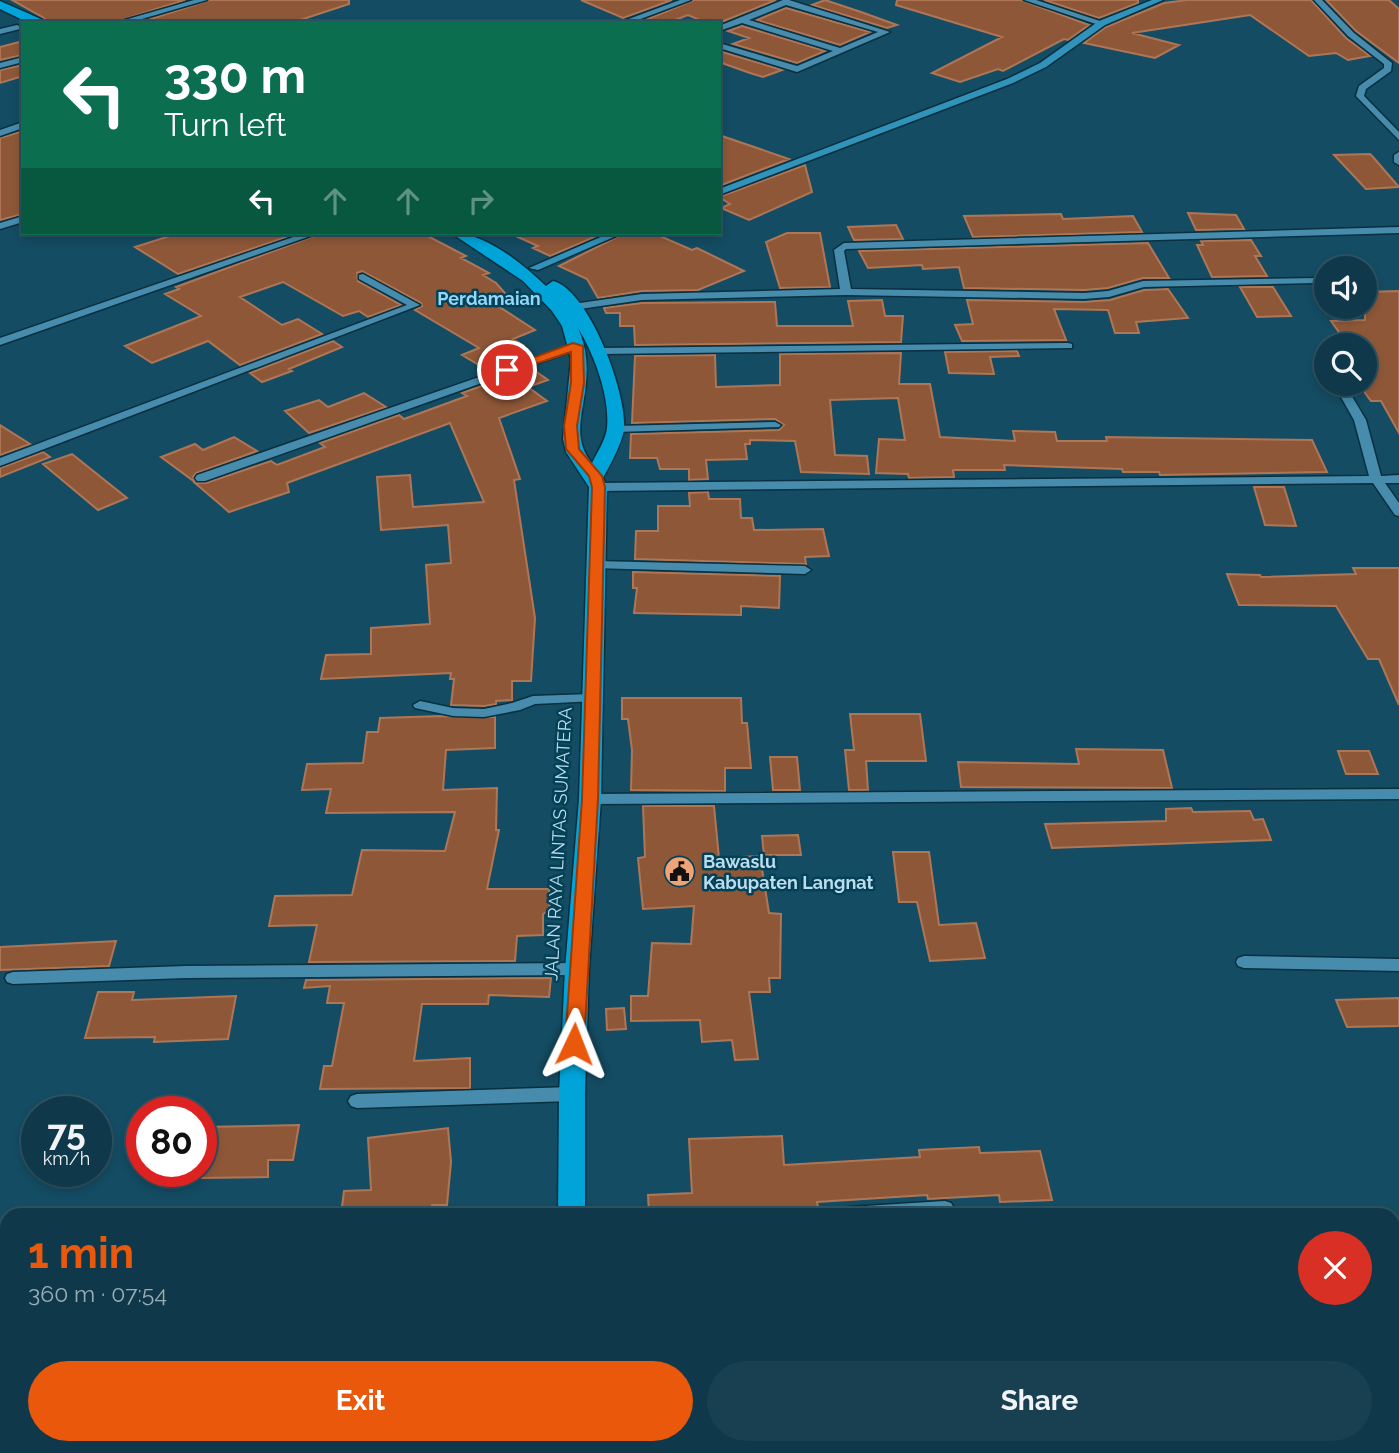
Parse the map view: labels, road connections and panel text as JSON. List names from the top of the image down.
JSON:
{
  "streets": {
    "highway": ["JALAN RAYA LINTAS SUMATERA"]
  },
  "districts": ["Perdamaian"],
  "places": {
    "public building": ["Bawaslu Kabupaten Langnat"]
  },
  "page": {
    "turn": ["330 m", "Turn left"],
    "speed": "75 km/h",
    "limit": "80",
    "heading": ["1 min", "360 m · 07:54"],
    "buttons": ["Exit", "Share"]
  }
}
